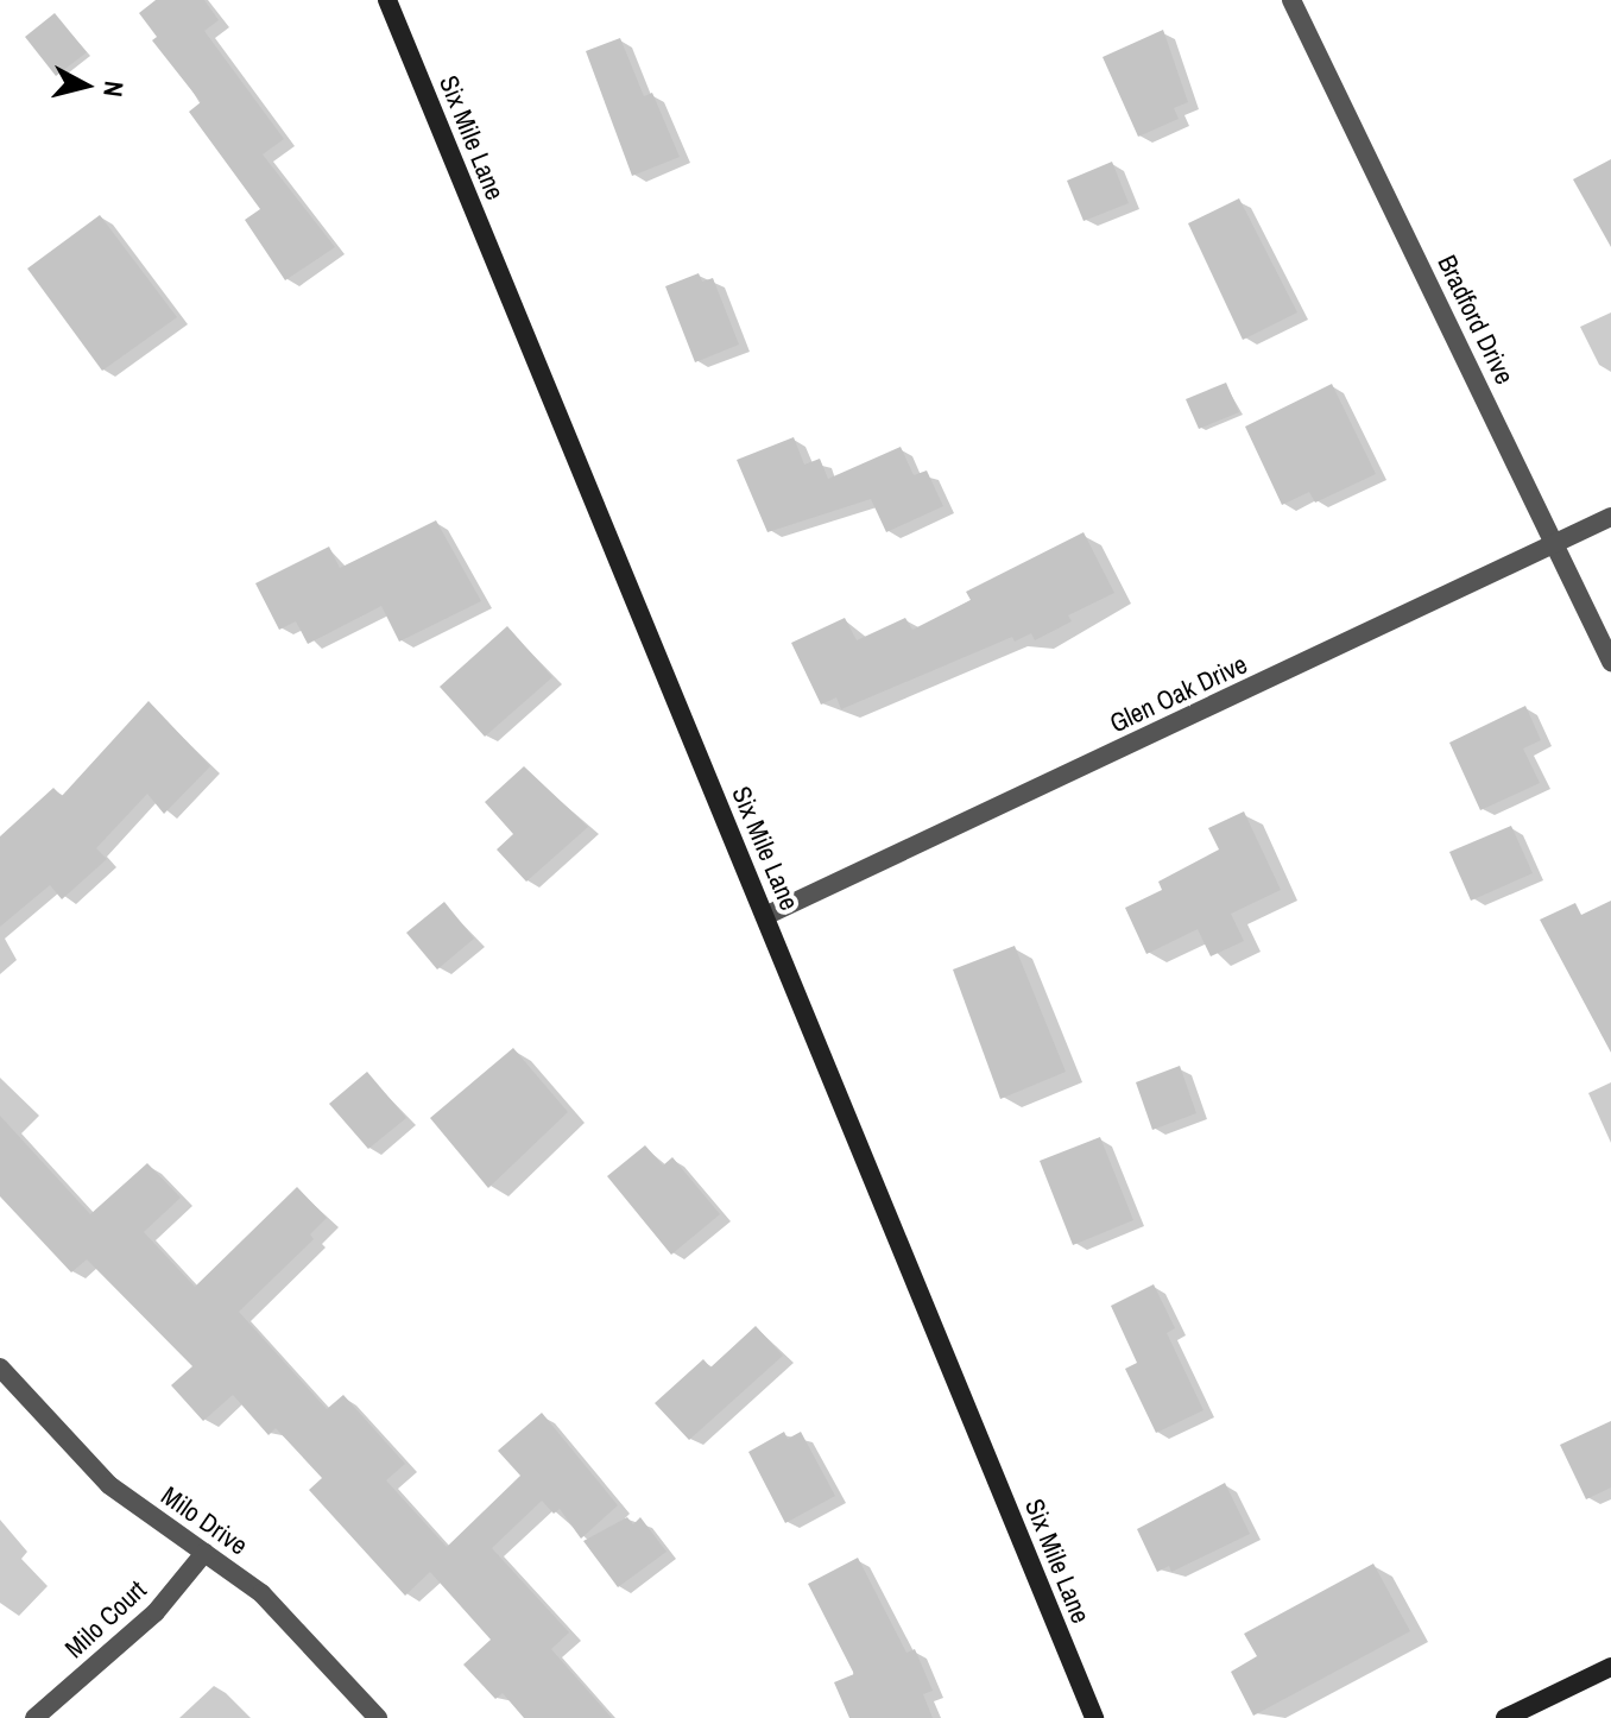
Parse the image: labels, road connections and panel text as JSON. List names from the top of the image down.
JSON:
{
  "streets": {
    "street": [
      "Six Mile Lane",
      "Bradford Drive",
      "Glen Oak Drive",
      "Milo Drive",
      "Milo Court"
    ]
  },
  "crossings": [
    ["Six Mile Lane", "Glen Oak Drive"],
    ["Bradford Drive", "Glen Oak Drive"],
    ["Milo Drive", "Milo Court"]
  ],
  "north": "right"
}
